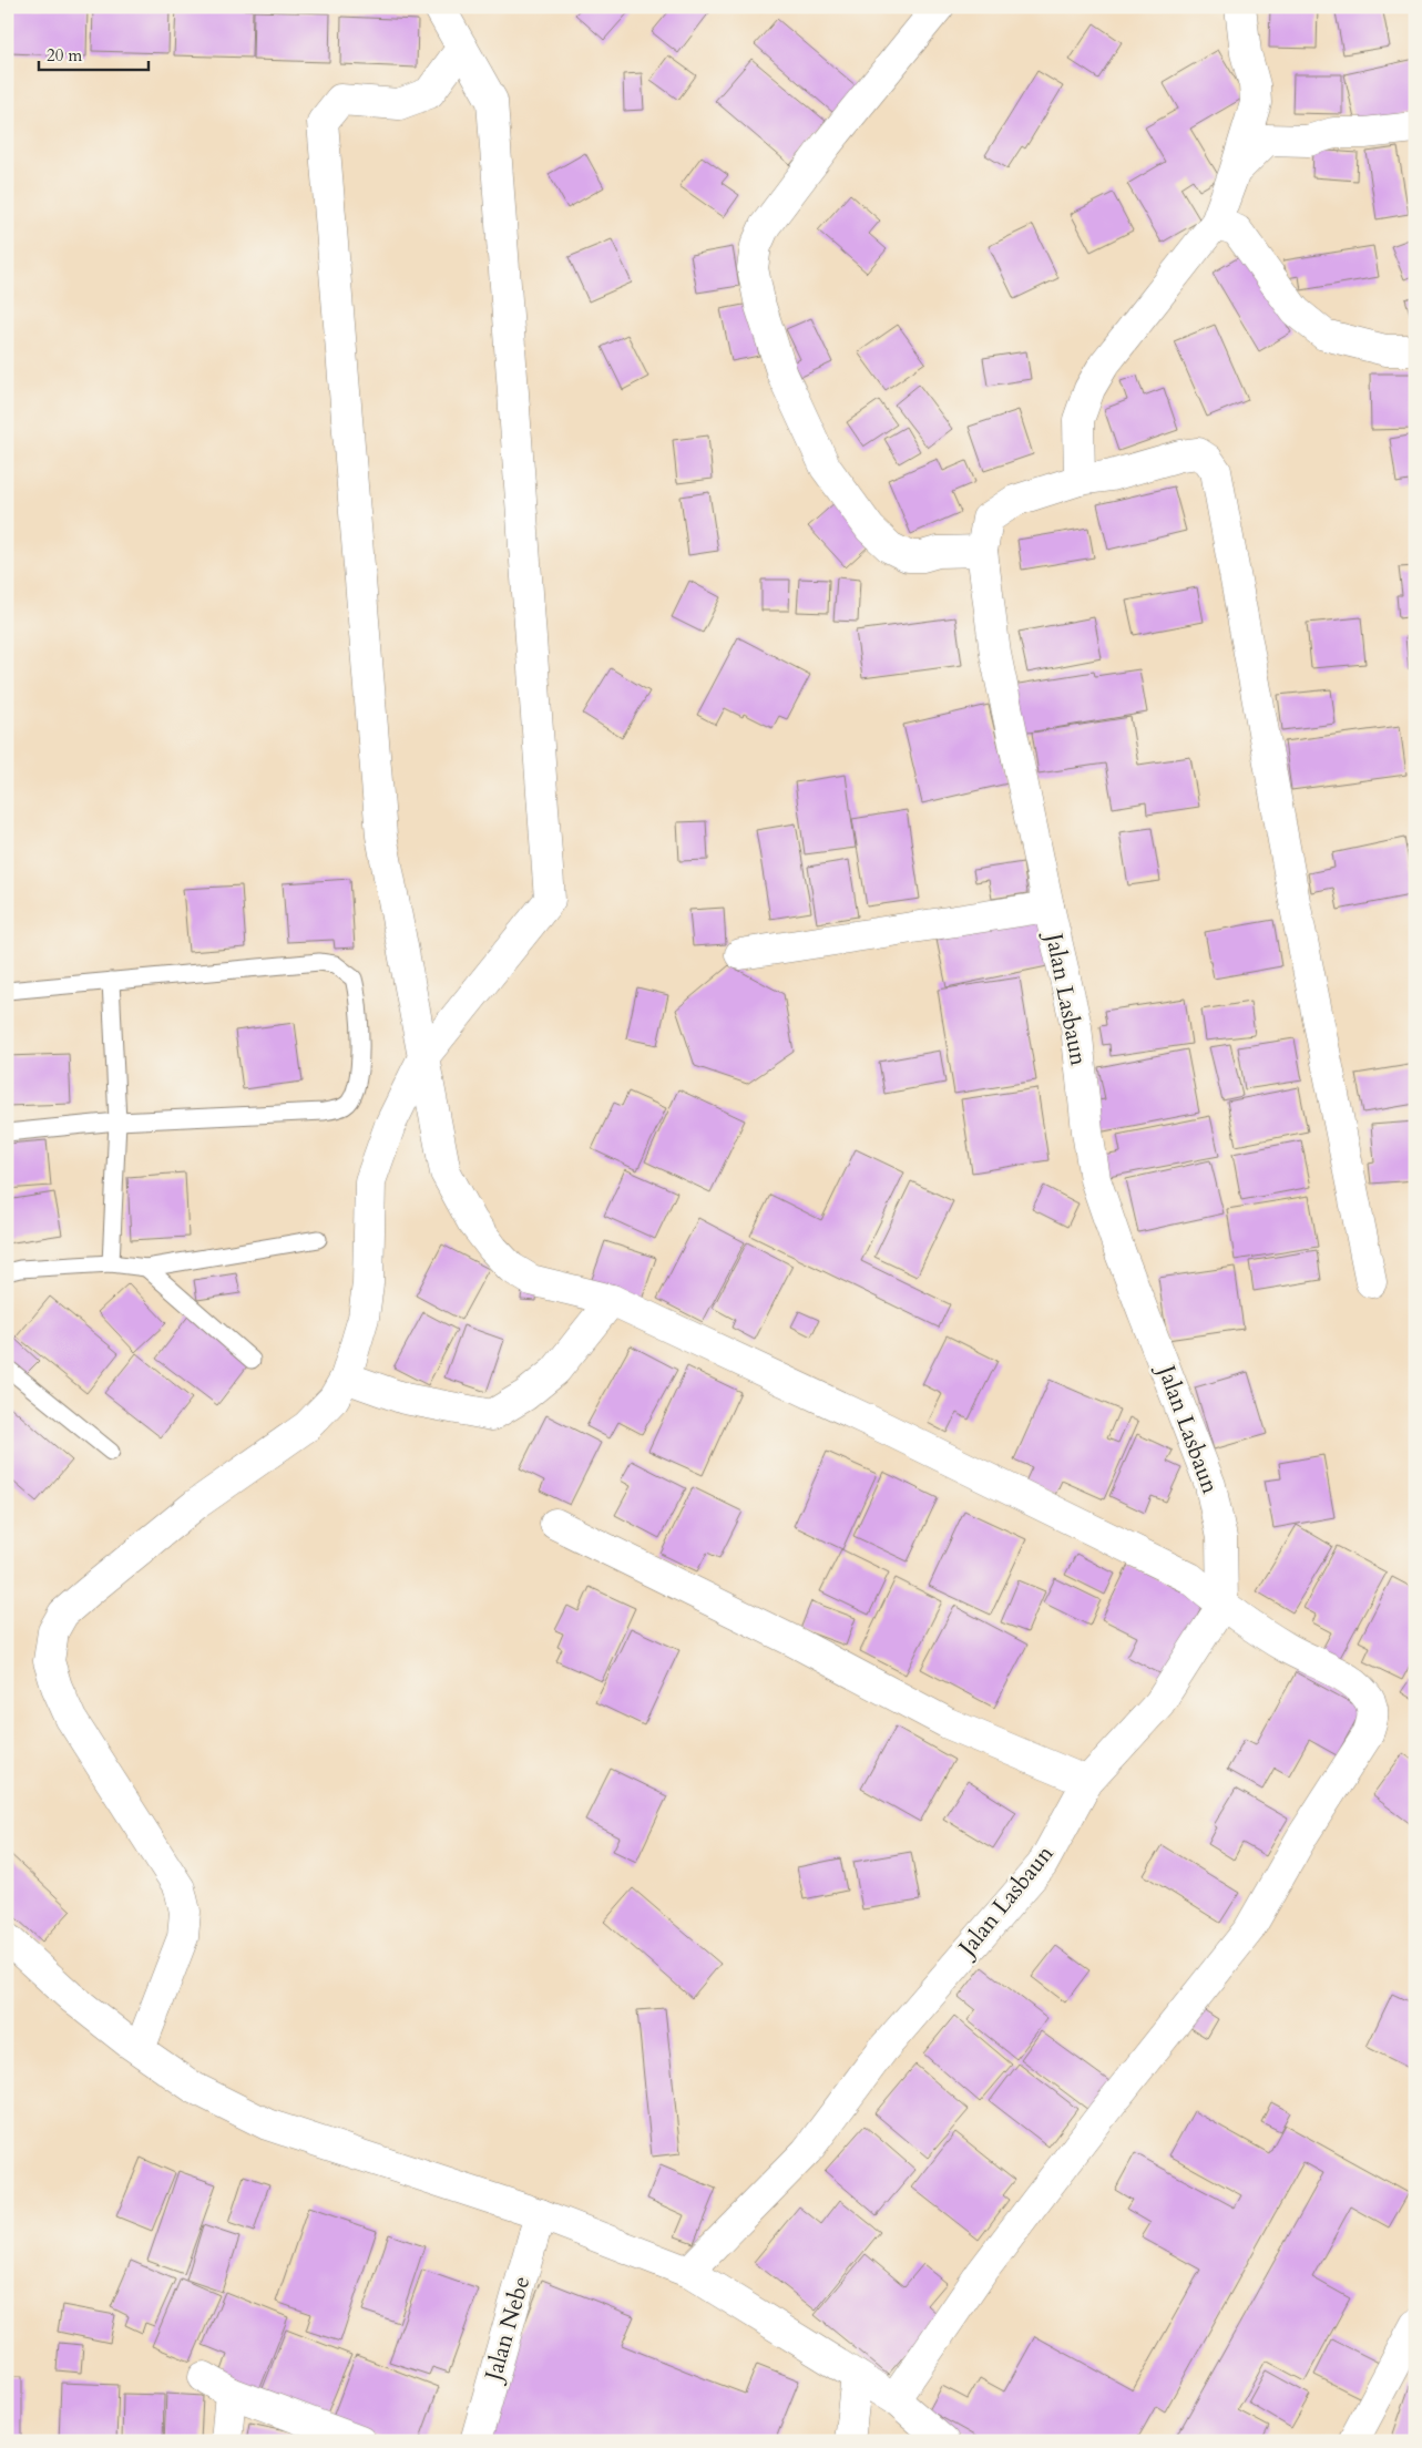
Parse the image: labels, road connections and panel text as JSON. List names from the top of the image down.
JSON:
{
  "streets": {
    "street": ["Jalan Lasbaun", "Jalan Nebe"]
  },
  "scale_bar": "20 m"
}
